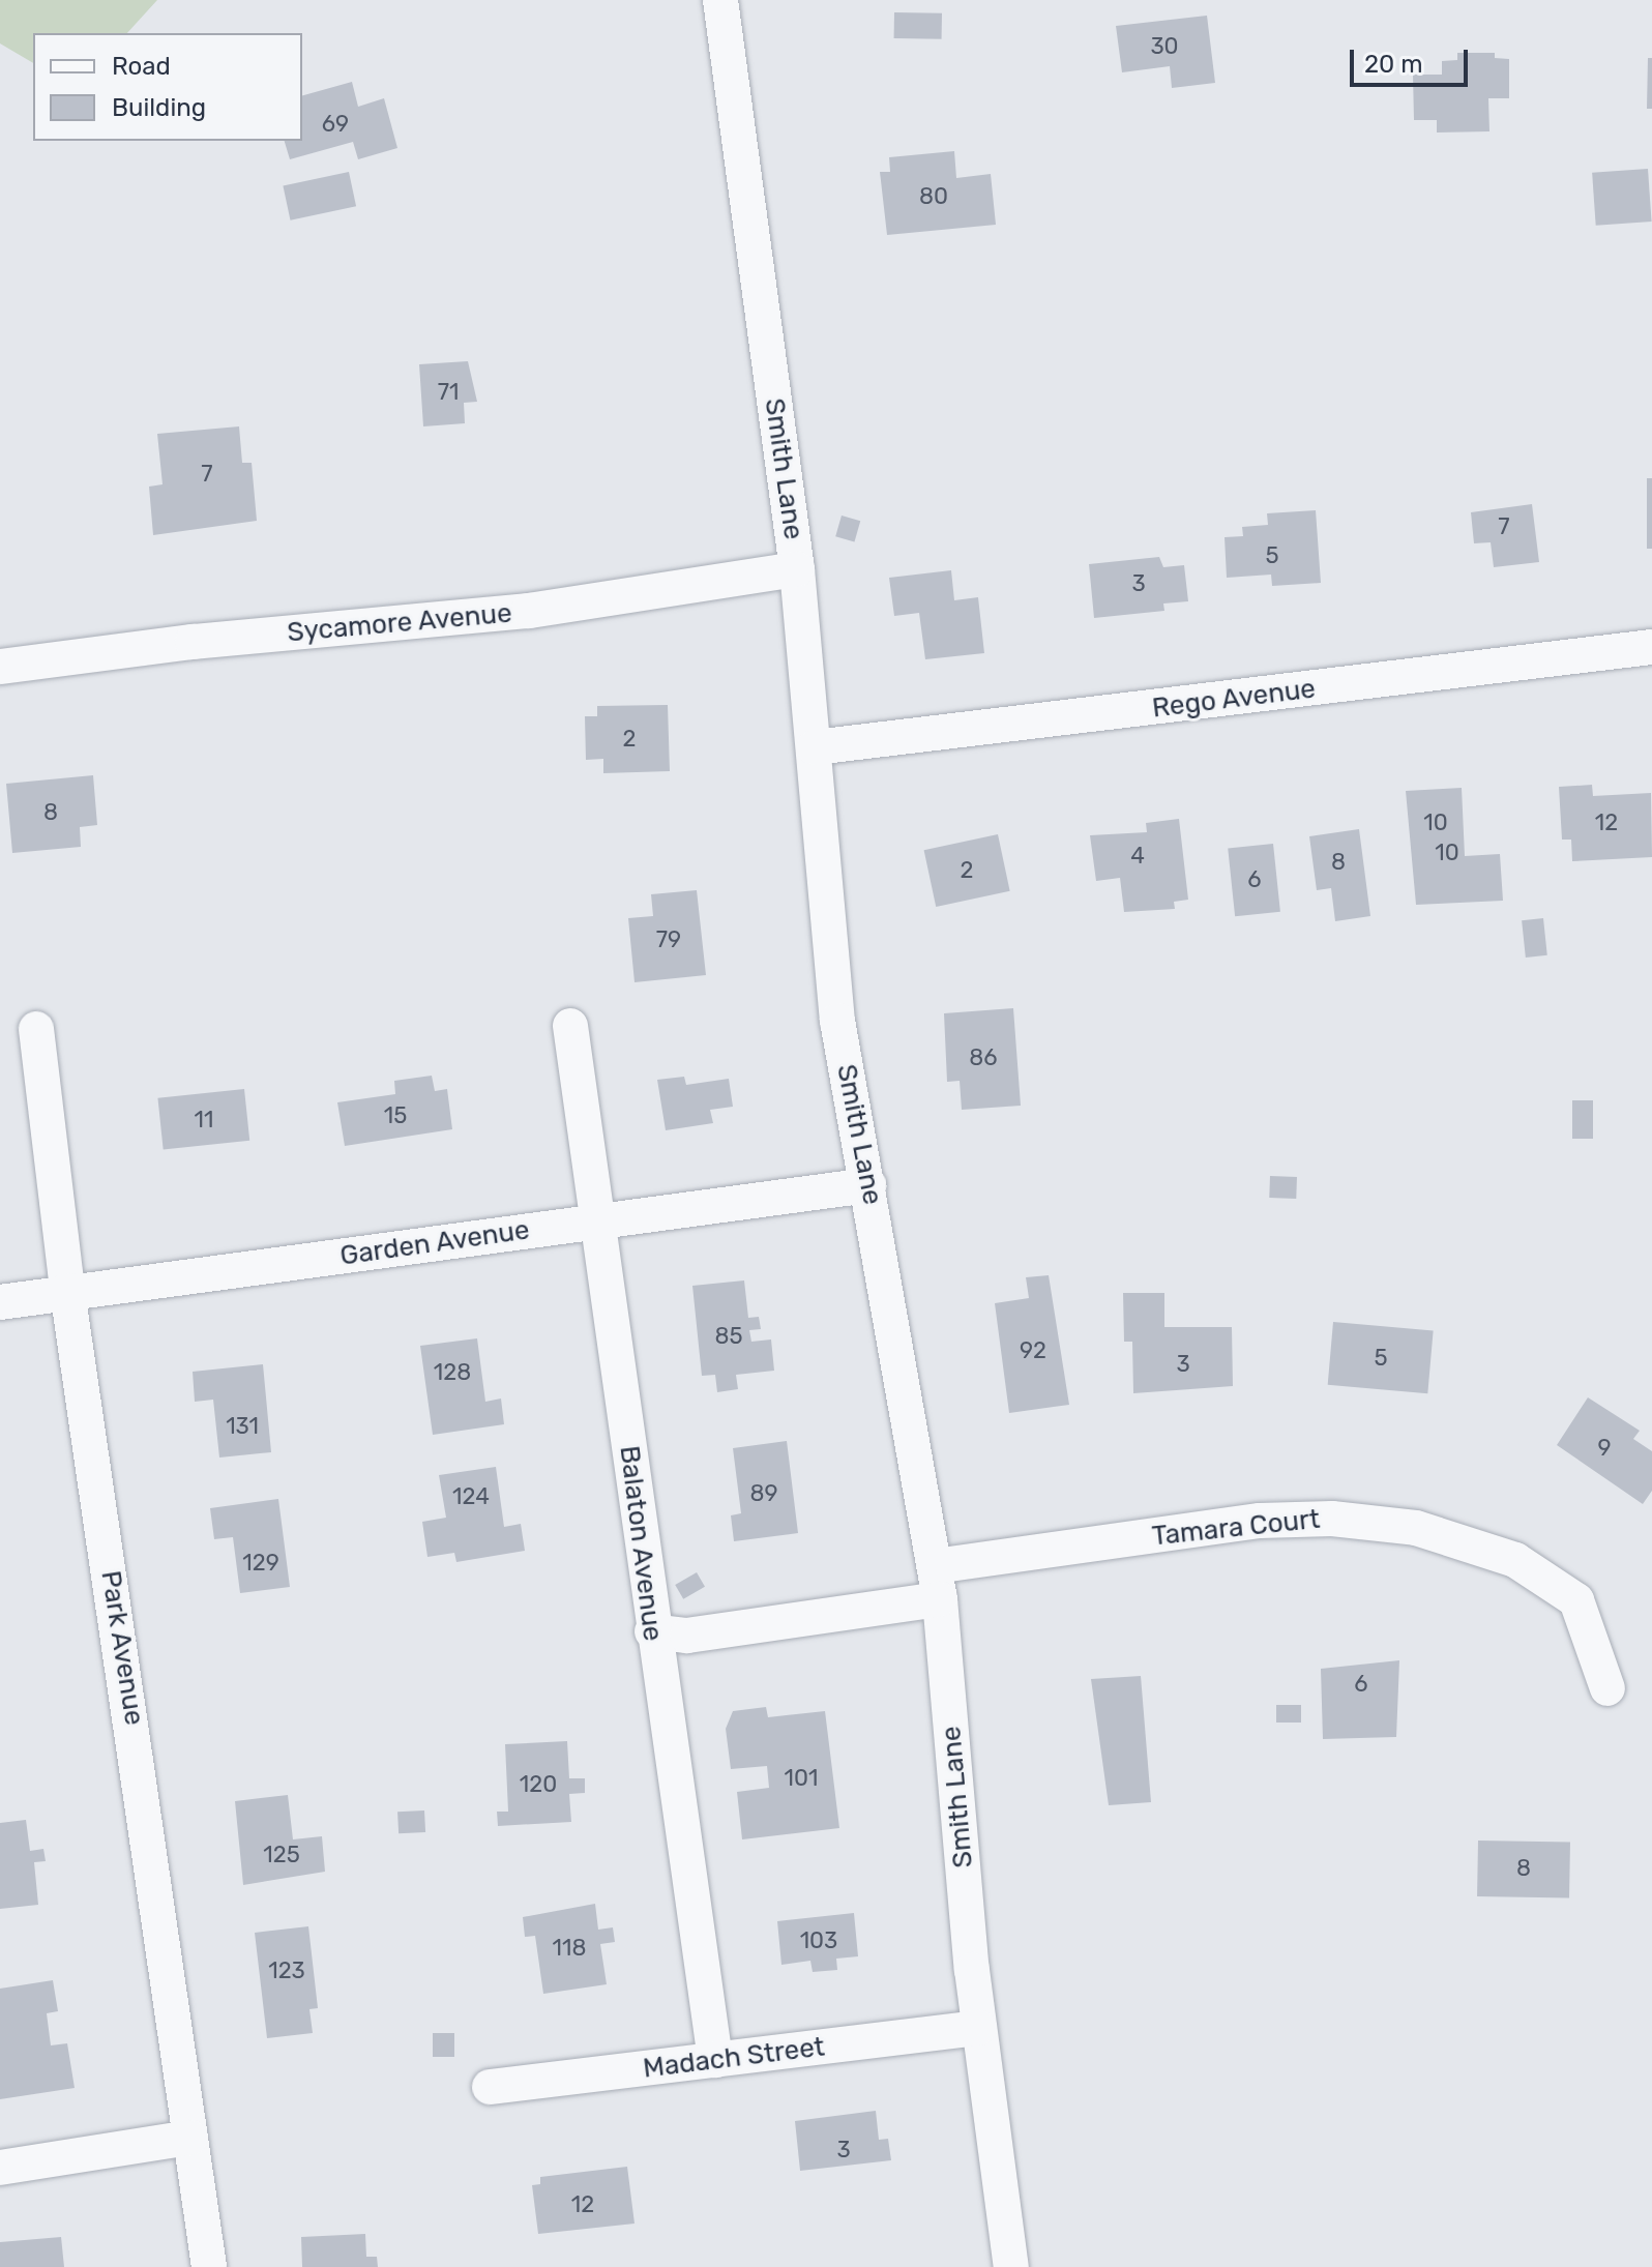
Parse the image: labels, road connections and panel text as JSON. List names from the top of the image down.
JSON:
{
  "streets": {
    "street": [
      "Smith Lane",
      "Sycamore Avenue",
      "Rego Avenue",
      "Garden Avenue",
      "Tamara Court",
      "Balaton Avenue",
      "Park Avenue",
      "Madach Street"
    ]
  },
  "crossings": [
    ["Smith Lane", "Sycamore Avenue"],
    ["Smith Lane", "Rego Avenue"],
    ["Smith Lane", "Garden Avenue"],
    ["Smith Lane", "Tamara Court"],
    ["Smith Lane", "Madach Street"],
    ["Garden Avenue", "Balaton Avenue"],
    ["Garden Avenue", "Park Avenue"],
    ["Tamara Court", "Balaton Avenue"],
    ["Balaton Avenue", "Madach Street"]
  ],
  "house_numbers": [
    "30",
    "69",
    "80",
    "71",
    "7",
    "7",
    "5",
    "3",
    "2",
    "8",
    "10",
    "12",
    "10",
    "4",
    "8",
    "2",
    "6",
    "79",
    "86",
    "15",
    "11",
    "85",
    "92",
    "5",
    "3",
    "128",
    "131",
    "9",
    "89",
    "124",
    "129",
    "6",
    "101",
    "120",
    "125",
    "8",
    "103",
    "118",
    "123",
    "3",
    "12"
  ],
  "legend": ["Road", "Building"],
  "scale_bar": "20 m"
}
